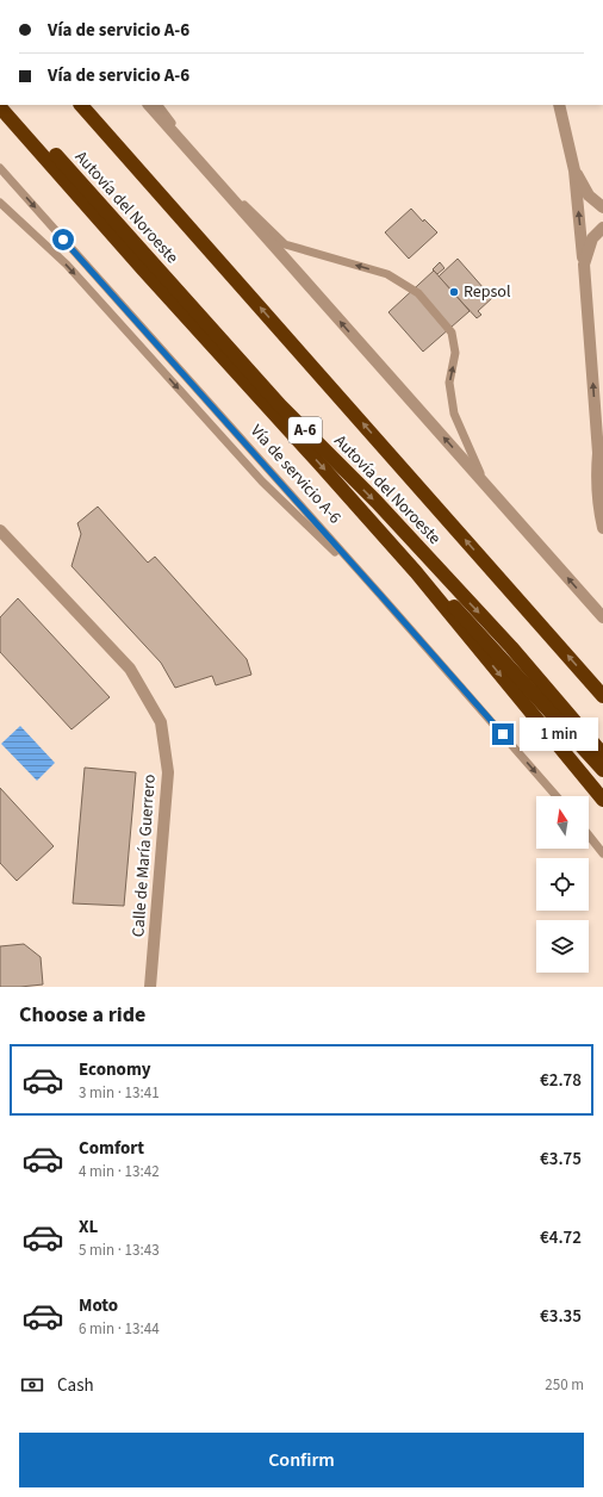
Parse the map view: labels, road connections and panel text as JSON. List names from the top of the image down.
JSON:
{
  "streets": {
    "highway": ["Autovía del Noroeste", "A-6"],
    "street": ["Calle de María Guerrero"],
    "lane": ["Vía de servicio A-6"]
  },
  "places": ["Repsol"],
  "north": "top",
  "page": {
    "banner": ["Vía de servicio A-6", "Vía de servicio A-6"],
    "bubble": "1 min",
    "heading": "Choose a ride",
    "list": [
      {
        "name": "Economy",
        "note": "3 min · 13:41",
        "value": "€2.78"
      },
      {
        "name": "Comfort",
        "note": "4 min · 13:42",
        "value": "€3.75"
      },
      {
        "name": "XL",
        "note": "5 min · 13:43",
        "value": "€4.72"
      },
      {
        "name": "Moto",
        "note": "6 min · 13:44",
        "value": "€3.35"
      }
    ],
    "pay": ["Cash", "250 m"],
    "buttons": "Confirm"
  }
}
